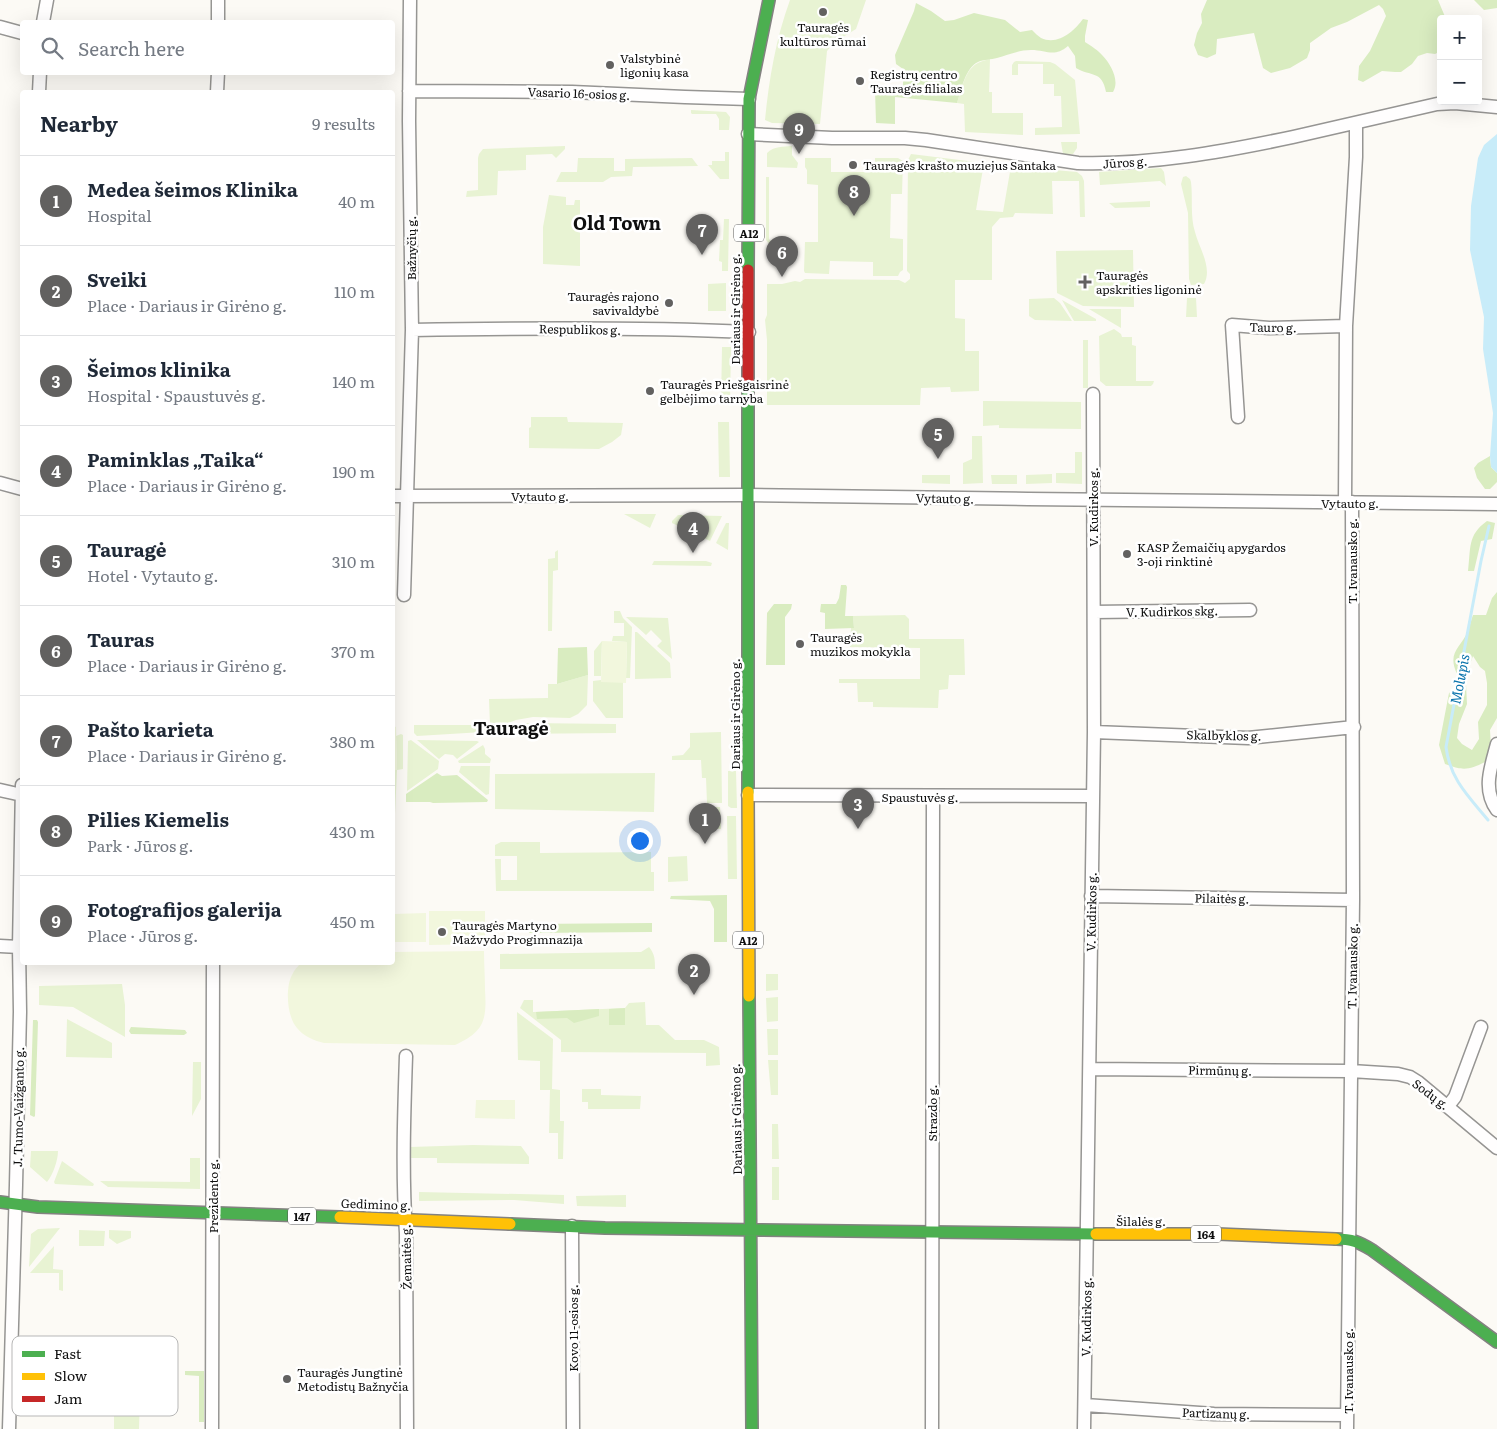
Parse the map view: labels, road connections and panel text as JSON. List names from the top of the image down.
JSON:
{
  "streets": {
    "main road": [
      "A12",
      "Dariaus ir Girėno g.",
      "Gedimino g.",
      "147",
      "Šilalės g.",
      "164"
    ],
    "street": [
      "Vasario 16-osios g.",
      "Jūros g.",
      "Bažnyčių g.",
      "Tauro g.",
      "Respublikos g.",
      "Vytauto g.",
      "V. Kudirkos g.",
      "T. Ivanausko g.",
      "V. Kudirkos skg.",
      "Skalbyklos g.",
      "Spaustuvės g.",
      "Pilaitės g.",
      "Pirmūnų g.",
      "Sodų g.",
      "J. Tumo-Vaižganto g.",
      "Strazdo g.",
      "Prezidento g.",
      "Žemaitės g.",
      "Kovo 11-osios g.",
      "Partizanų g."
    ]
  },
  "crossings": [
    ["Vasario 16-osios g.", "Bažnyčių g."],
    ["Vasario 16-osios g.", "Dariaus ir Girėno g."],
    ["Jūros g.", "Dariaus ir Girėno g."],
    ["Jūros g.", "T. Ivanausko g."],
    ["Bažnyčių g.", "Respublikos g."],
    ["Bažnyčių g.", "Vytauto g."],
    ["Dariaus ir Girėno g.", "Respublikos g."],
    ["Dariaus ir Girėno g.", "Vytauto g."],
    ["Dariaus ir Girėno g.", "Spaustuvės g."],
    ["Dariaus ir Girėno g.", "Gedimino g."],
    ["Dariaus ir Girėno g.", "Šilalės g."],
    ["Tauro g.", "T. Ivanausko g."],
    ["Vytauto g.", "V. Kudirkos g."],
    ["Vytauto g.", "T. Ivanausko g."],
    ["V. Kudirkos g.", "V. Kudirkos skg."],
    ["V. Kudirkos g.", "Skalbyklos g."],
    ["V. Kudirkos g.", "Spaustuvės g."],
    ["V. Kudirkos g.", "Pilaitės g."],
    ["V. Kudirkos g.", "Pirmūnų g."],
    ["V. Kudirkos g.", "Šilalės g."],
    ["V. Kudirkos g.", "Partizanų g."],
    ["T. Ivanausko g.", "Skalbyklos g."],
    ["T. Ivanausko g.", "Pilaitės g."],
    ["T. Ivanausko g.", "Pirmūnų g."],
    ["T. Ivanausko g.", "Sodų g."],
    ["T. Ivanausko g.", "Šilalės g."],
    ["T. Ivanausko g.", "Partizanų g."],
    ["Spaustuvės g.", "Strazdo g."],
    ["Pirmūnų g.", "Sodų g."],
    ["J. Tumo-Vaižganto g.", "Gedimino g."],
    ["Strazdo g.", "Šilalės g."],
    ["Prezidento g.", "Gedimino g."],
    ["Gedimino g.", "Šilalės g."],
    ["Gedimino g.", "Žemaitės g."],
    ["Gedimino g.", "Kovo 11-osios g."]
  ],
  "districts": ["Old Town", "Tauragė"],
  "water": ["Molupis"],
  "places": {
    "other": [
      "Tauragės kultūros rūmai",
      "Valstybinė ligonių kasa",
      "Registrų centro Tauragės filialas",
      "Tauragės krašto muziejus Santaka",
      "Tauragės rajono savivaldybė",
      "Tauragės Priešgaisrinė gelbėjimo tarnyba",
      "KASP Žemaičių apygardos 3-oji rinktinė",
      "Tauragės muzikos mokykla",
      "Tauragės Martyno Mažvydo Progimnazija",
      "Tauragės Jungtinė Metodistų Bažnyčia"
    ],
    "health": ["Tauragės apskrities ligoninė"]
  },
  "legend": ["Fast", "Slow", "Jam"],
  "page": {
    "map_buttons": ["+", "−"],
    "search": "Search here",
    "heading": ["Nearby", "9 results"],
    "pins": [
      "9",
      "8",
      "7",
      "6",
      "5",
      "4",
      "3",
      "1",
      "2"
    ],
    "list": [
      {
        "mark": "1",
        "name": "Medea šeimos Klinika",
        "note": "Hospital",
        "value": "40 m"
      },
      {
        "mark": "2",
        "name": "Sveiki",
        "note": "Place · Dariaus ir Girėno g.",
        "value": "110 m"
      },
      {
        "mark": "3",
        "name": "Šeimos klinika",
        "note": "Hospital · Spaustuvės g.",
        "value": "140 m"
      },
      {
        "mark": "4",
        "name": "Paminklas „Taika“",
        "note": "Place · Dariaus ir Girėno g.",
        "value": "190 m"
      },
      {
        "mark": "5",
        "name": "Tauragė",
        "note": "Hotel · Vytauto g.",
        "value": "310 m"
      },
      {
        "mark": "6",
        "name": "Tauras",
        "note": "Place · Dariaus ir Girėno g.",
        "value": "370 m"
      },
      {
        "mark": "7",
        "name": "Pašto karieta",
        "note": "Place · Dariaus ir Girėno g.",
        "value": "380 m"
      },
      {
        "mark": "8",
        "name": "Pilies Kiemelis",
        "note": "Park · Jūros g.",
        "value": "430 m"
      },
      {
        "mark": "9",
        "name": "Fotografijos galerija",
        "note": "Place · Jūros g.",
        "value": "450 m"
      }
    ]
  }
}
